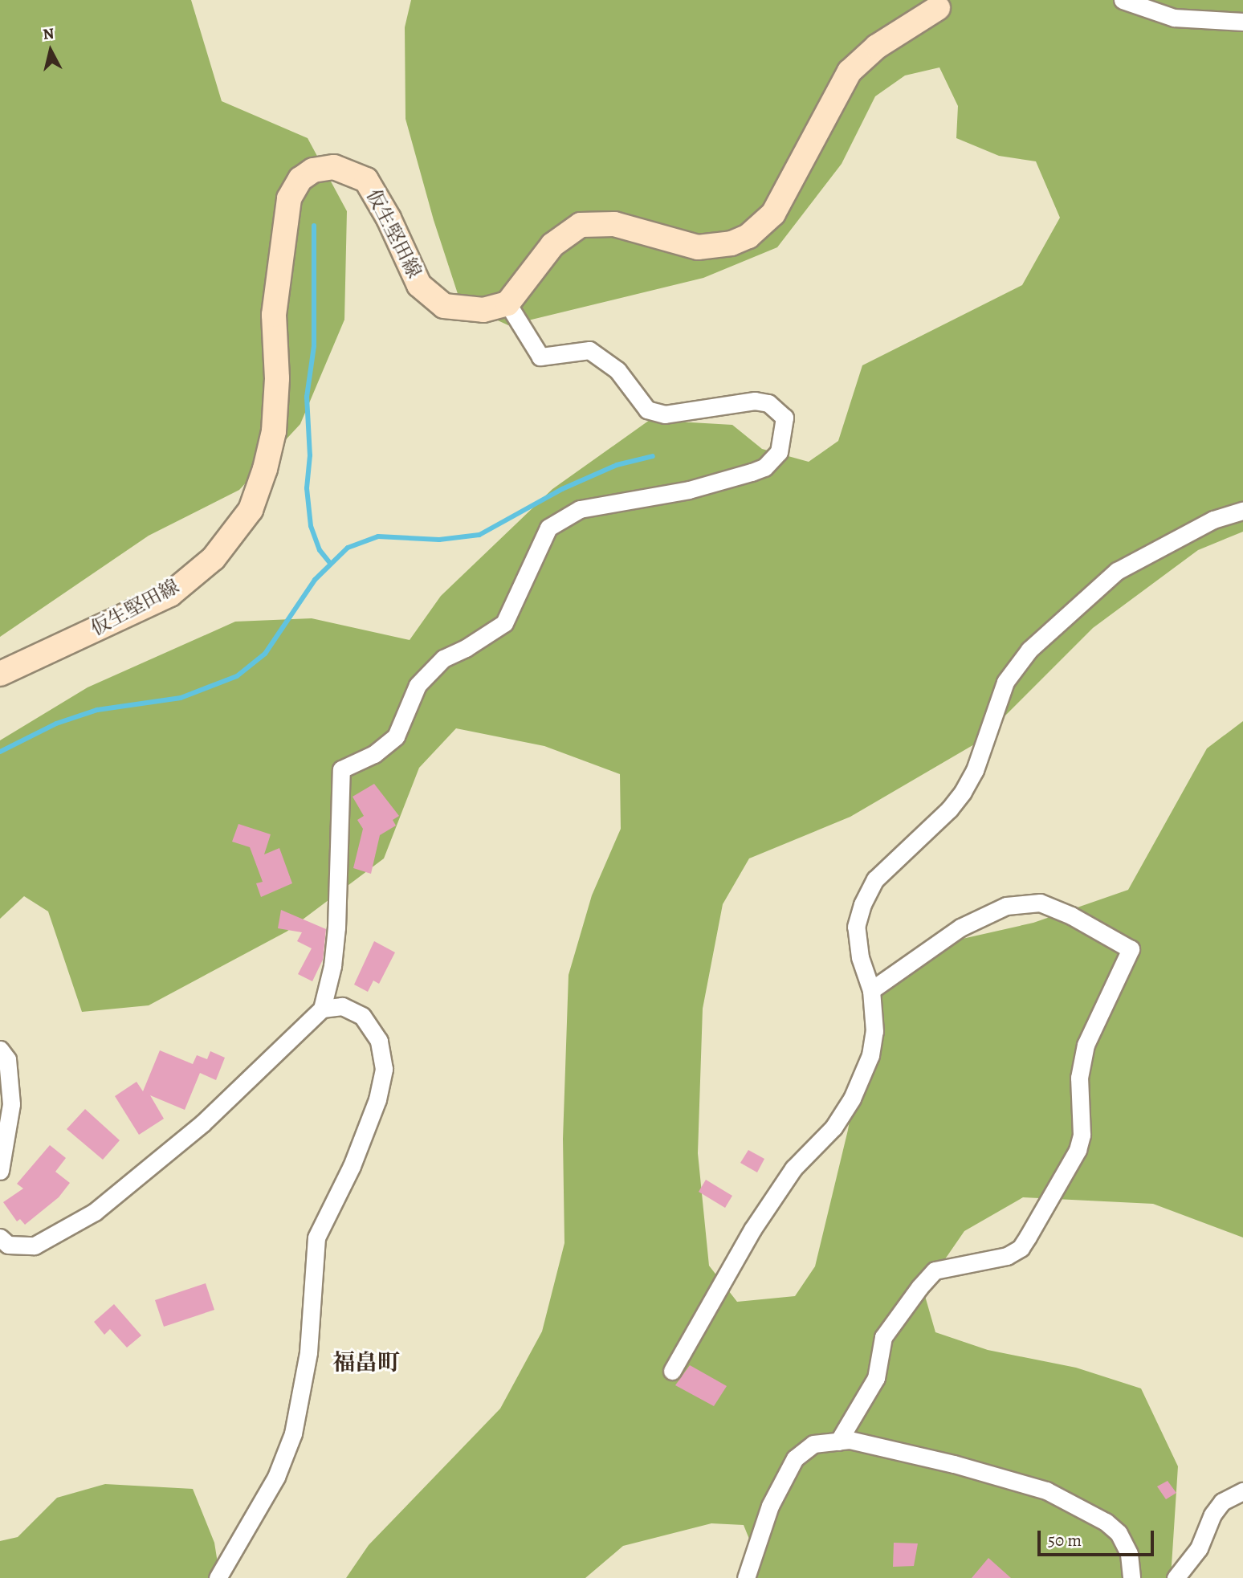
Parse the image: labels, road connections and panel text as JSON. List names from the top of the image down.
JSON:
{
  "streets": {
    "main road": ["仮生堅田線"]
  },
  "districts": ["福畠町"],
  "scale_bar": "50 m",
  "north": "top"
}
